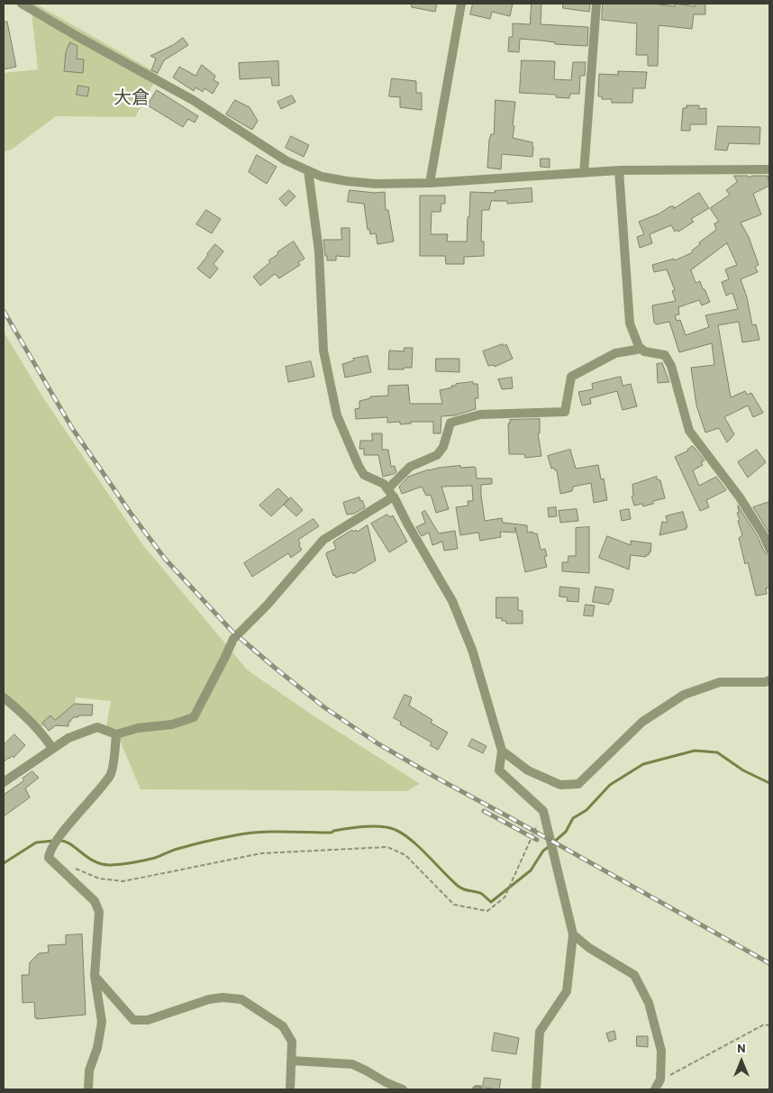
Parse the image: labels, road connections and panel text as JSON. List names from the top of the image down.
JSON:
{
  "districts": ["大倉"],
  "north": "top"
}
